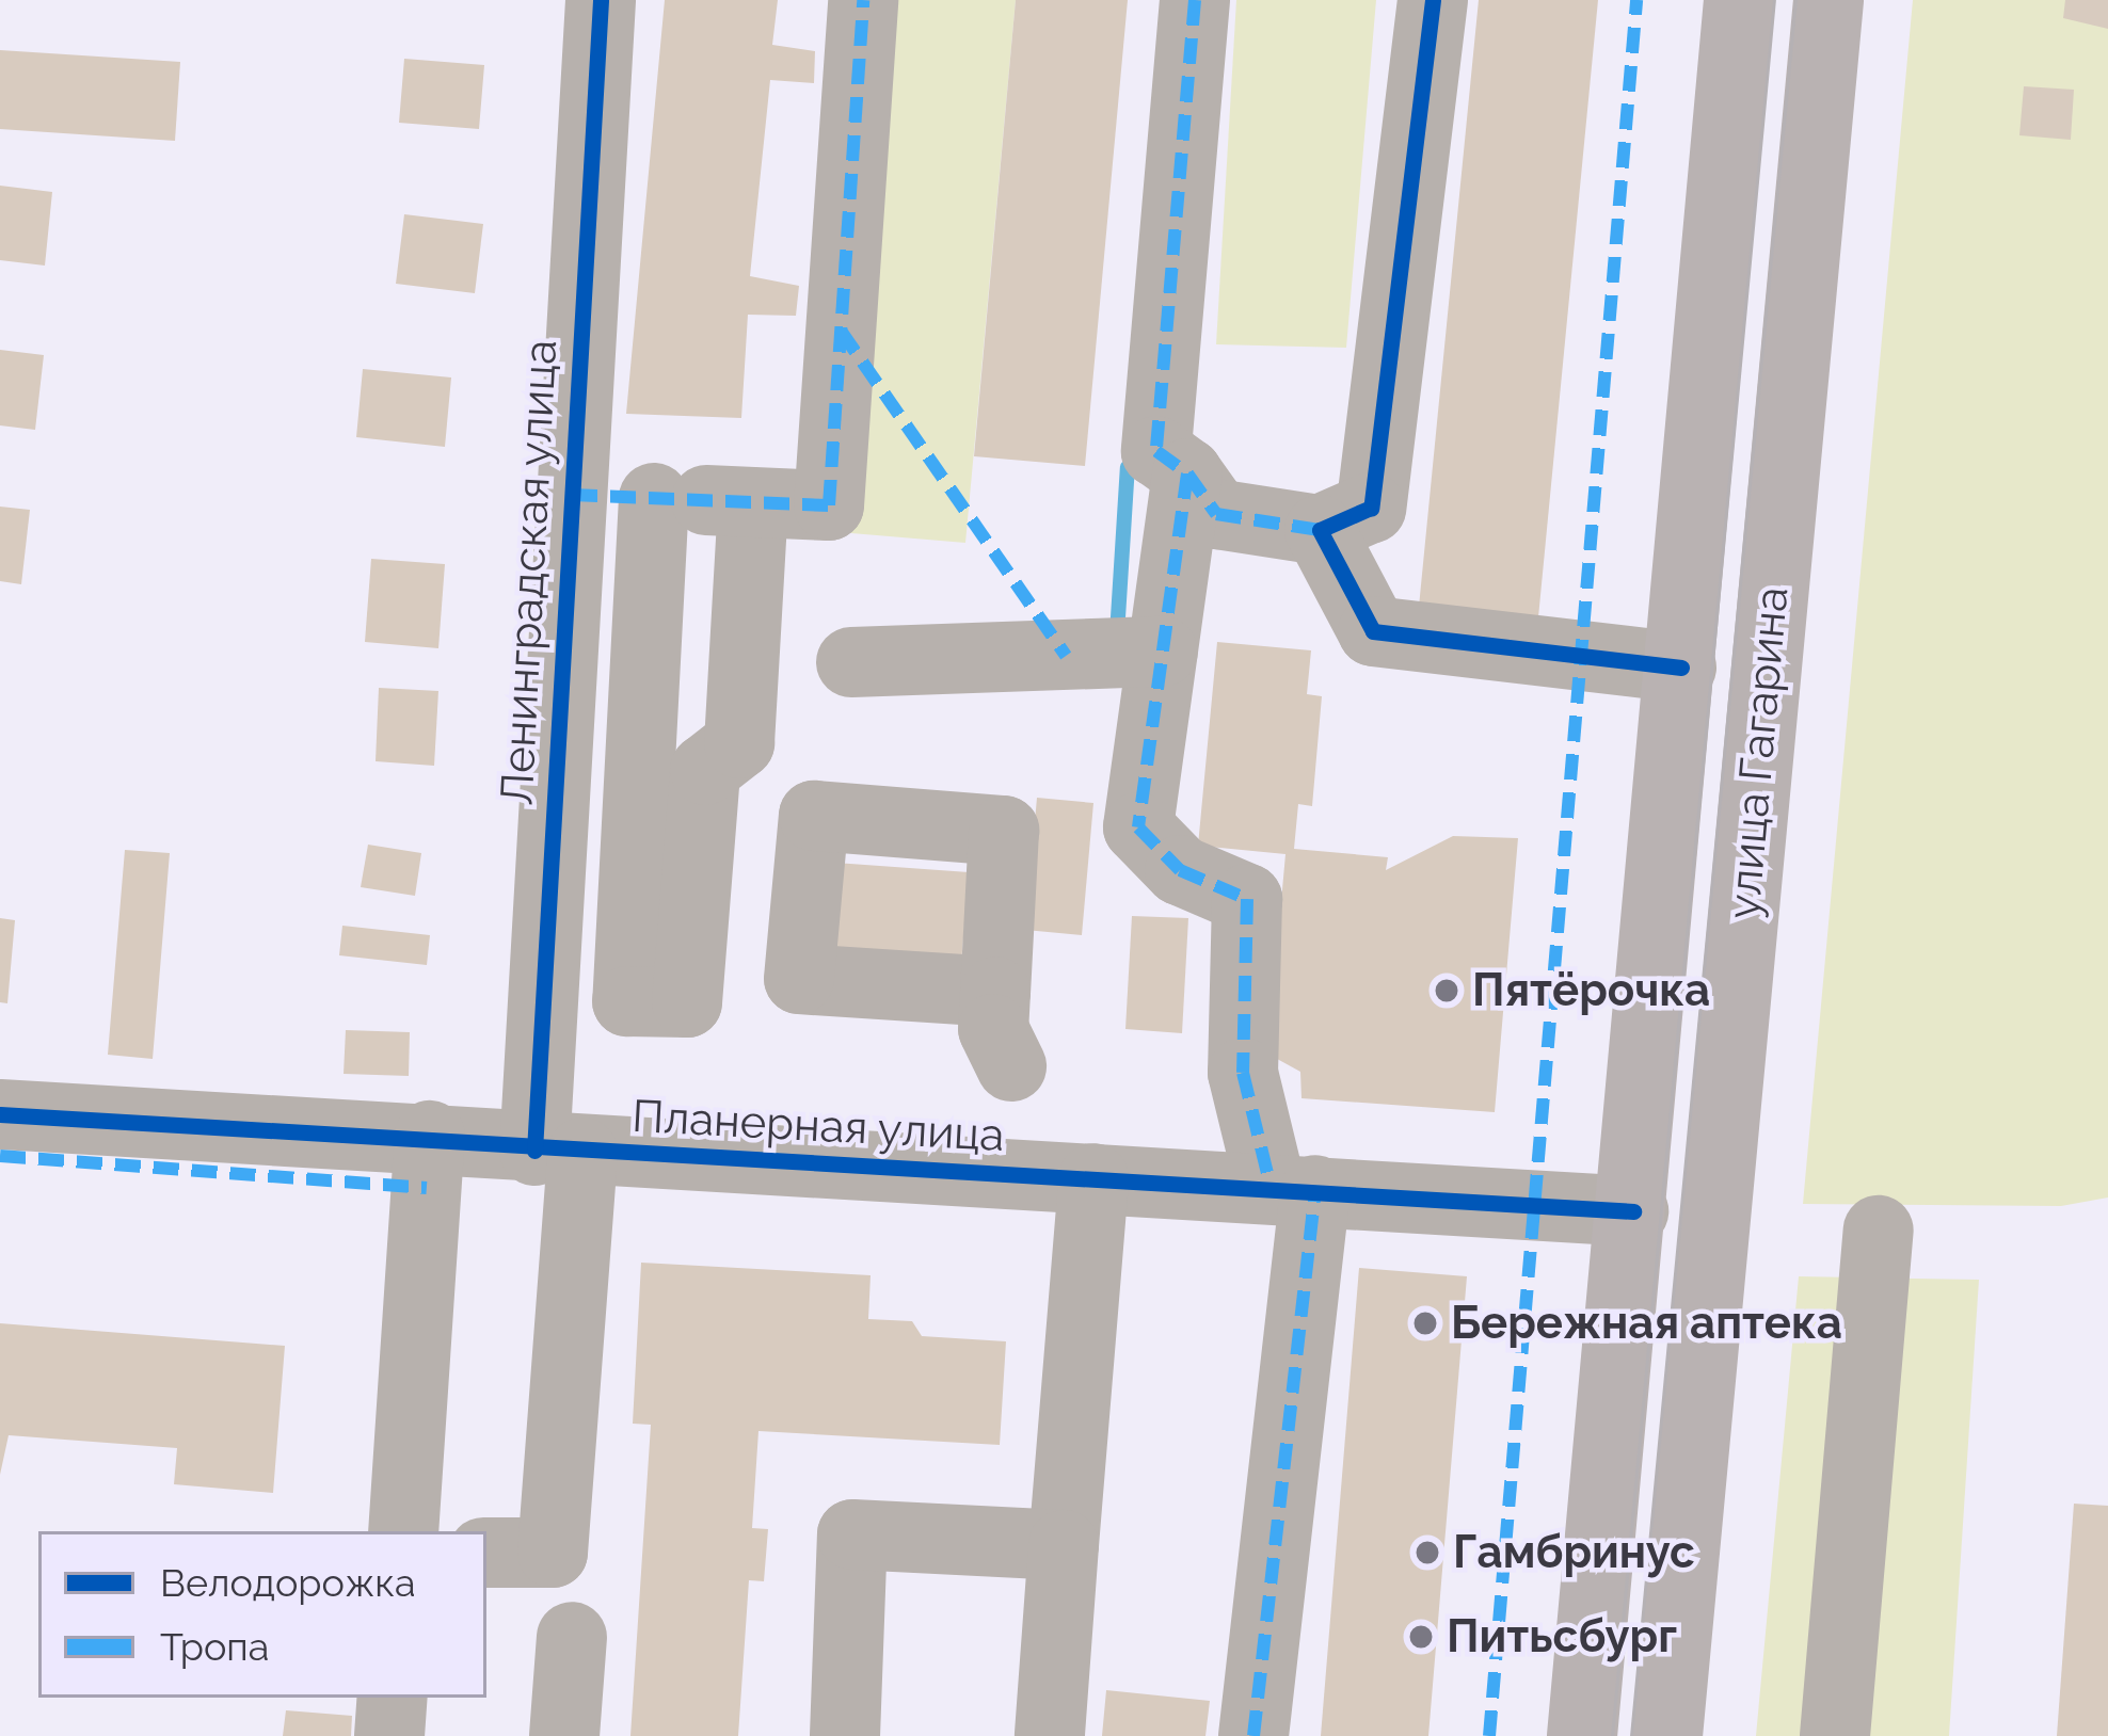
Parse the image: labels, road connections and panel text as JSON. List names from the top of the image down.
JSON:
{
  "streets": {
    "main road": ["улица Гагарина"],
    "street": ["Ленинградская улица", "Планерная улица"]
  },
  "crossings": [
    ["Ленинградская улица", "Планерная улица"],
    ["улица Гагарина", "Планерная улица"]
  ],
  "places": [
    "Пятёрочка",
    "Бережная аптека",
    "Гамбринус",
    "Питьсбург"
  ],
  "legend": ["Велодорожка", "Тропа"]
}
